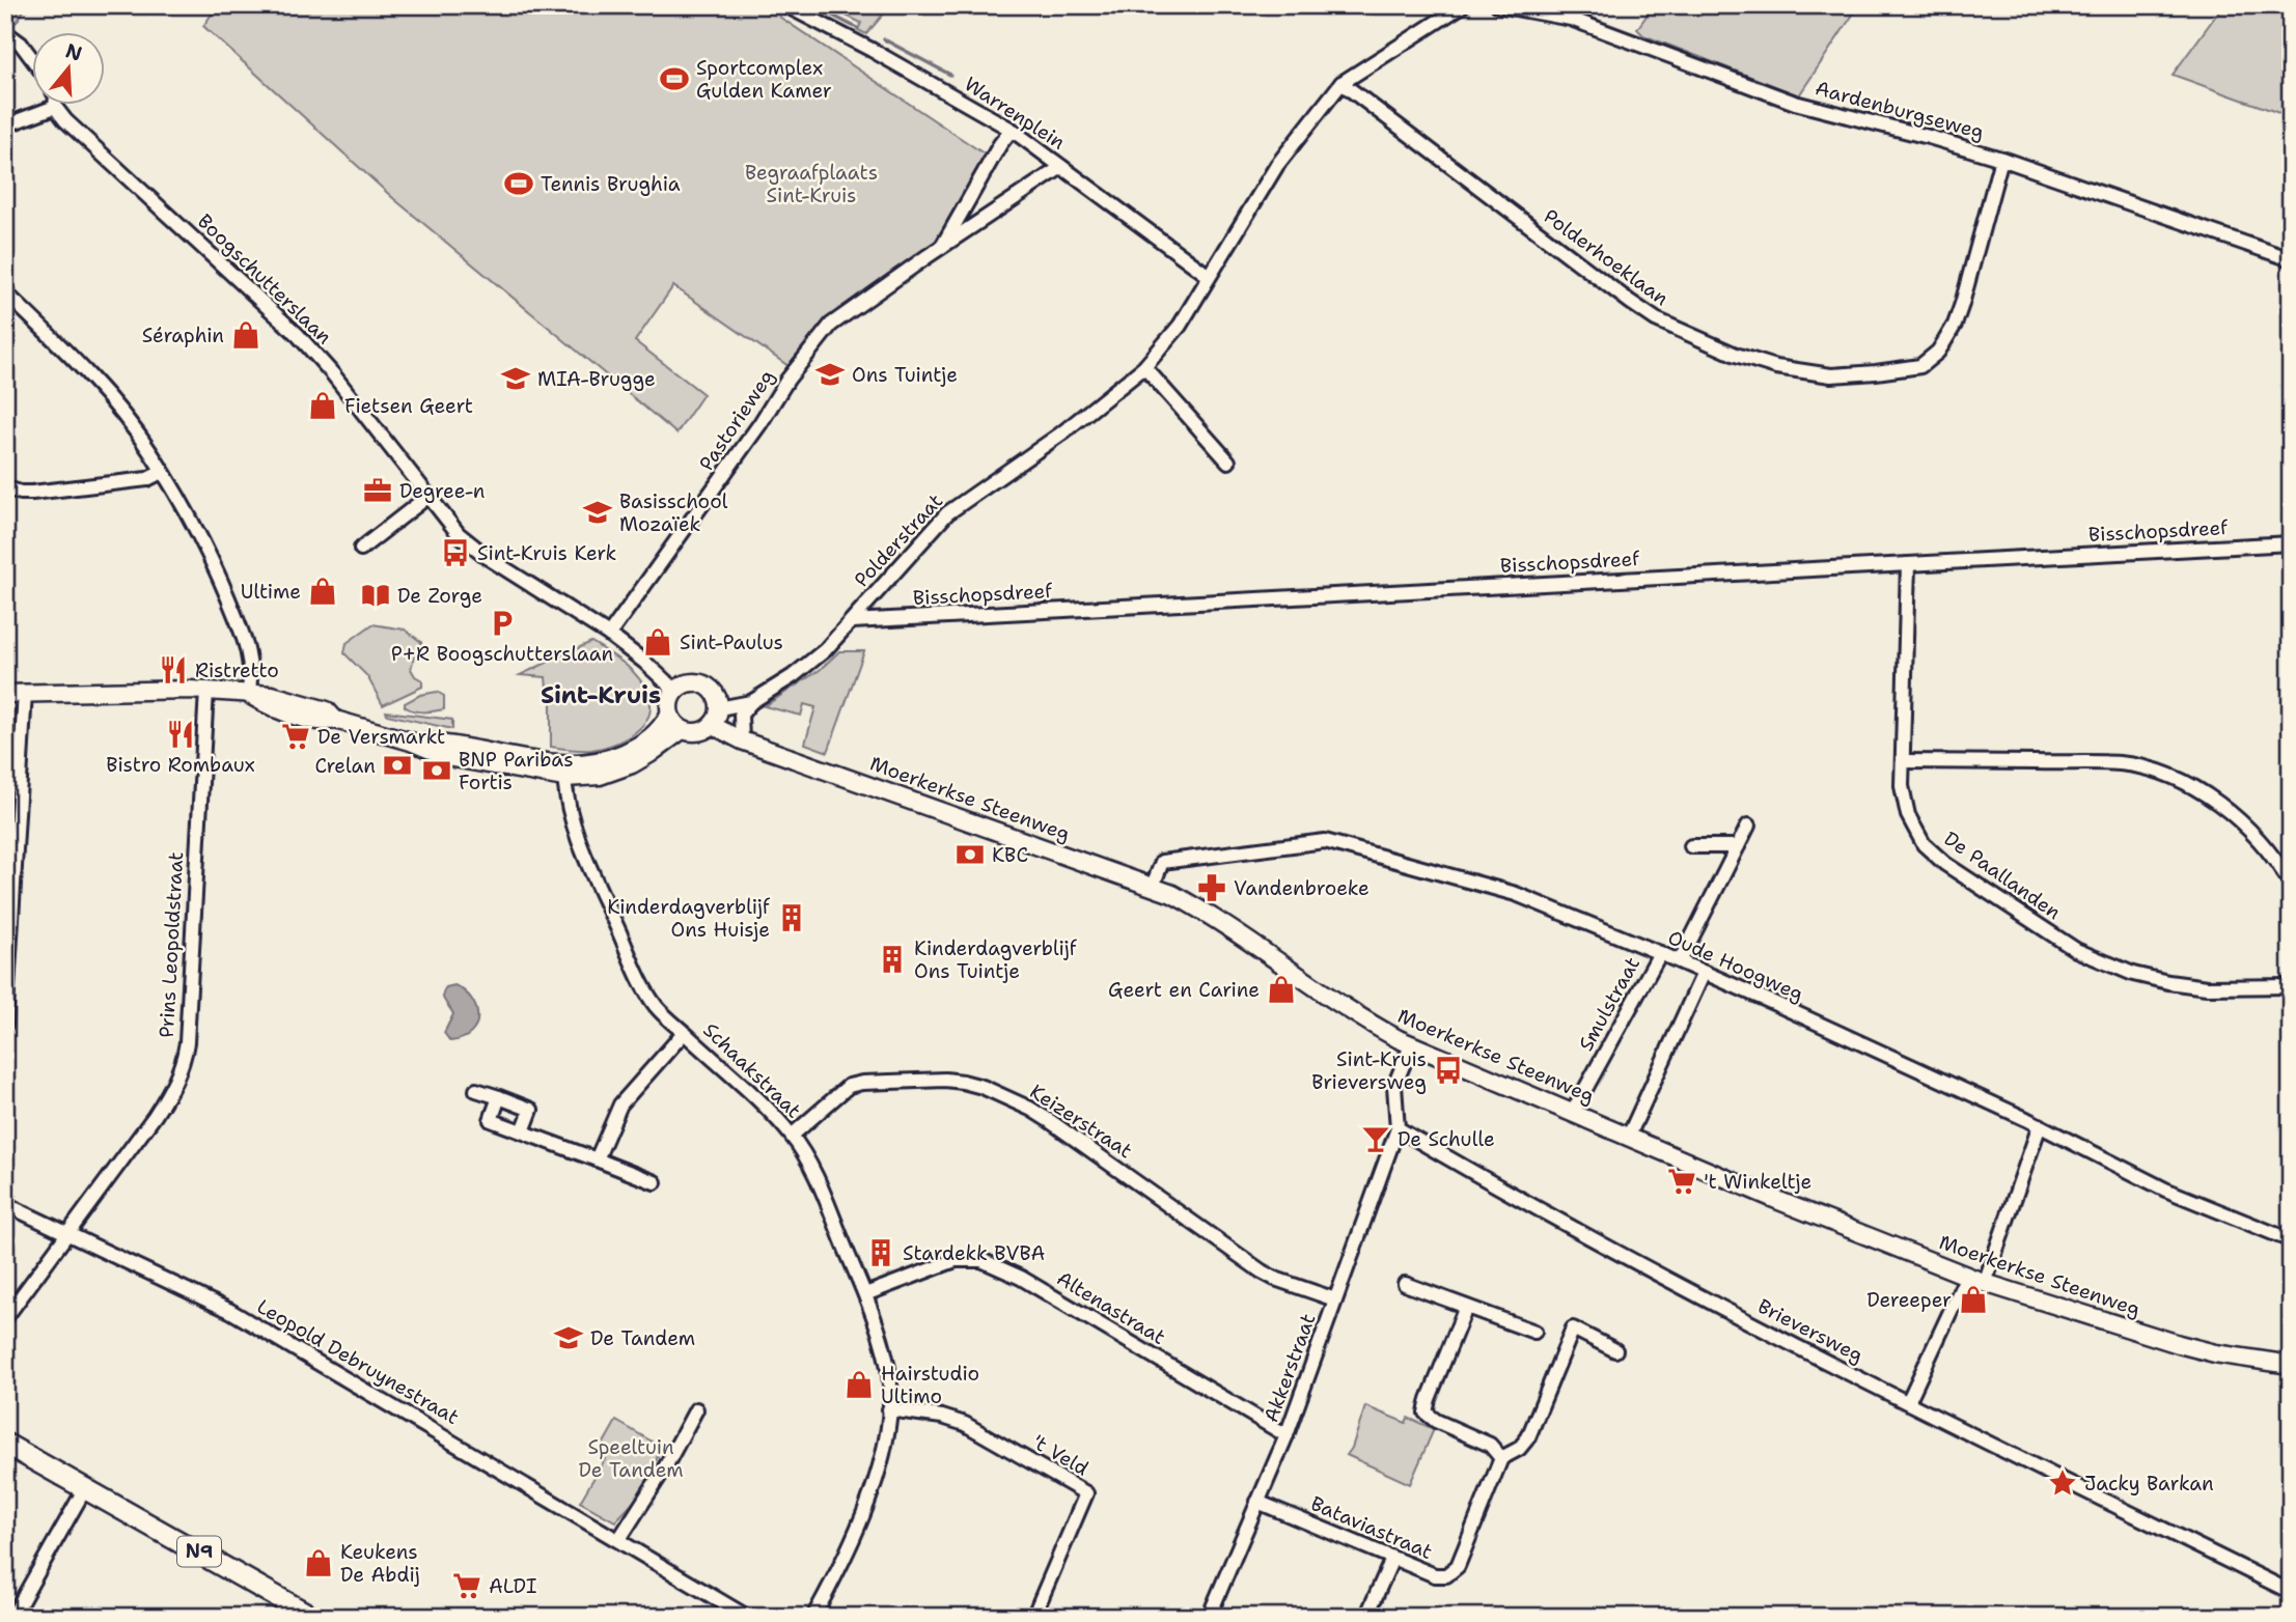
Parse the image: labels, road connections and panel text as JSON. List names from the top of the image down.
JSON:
{
  "streets": {
    "main road": ["N9"],
    "street": [
      "Aardenburgseweg",
      "Warrenplein",
      "Polderhoeklaan",
      "Boogschutterslaan",
      "Pastorieweg",
      "Bisschopsdreef",
      "Polderstraat",
      "Moerkerkse Steenweg",
      "De Paallanden",
      "Prins Leopoldstraat",
      "Oude Hoogweg",
      "Smulstraat",
      "Schaakstraat",
      "Keizerstraat",
      "Altenastraat",
      "Brieversweg",
      "Leopold Debruynestraat",
      "Akkerstraat",
      "'t Veld",
      "Bataviastraat"
    ]
  },
  "crossings": [
    ["Aardenburgseweg", "Polderhoeklaan"],
    ["Warrenplein", "Pastorieweg"],
    ["Warrenplein", "Polderstraat"],
    ["Polderhoeklaan", "Polderstraat"],
    ["Boogschutterslaan", "Pastorieweg"],
    ["Boogschutterslaan", "Polderstraat"],
    ["Boogschutterslaan", "Moerkerkse Steenweg"],
    ["Bisschopsdreef", "Polderstraat"],
    ["Bisschopsdreef", "De Paallanden"],
    ["Polderstraat", "Moerkerkse Steenweg"],
    ["Moerkerkse Steenweg", "Oude Hoogweg"],
    ["Moerkerkse Steenweg", "Smulstraat"],
    ["Prins Leopoldstraat", "Leopold Debruynestraat"],
    ["Oude Hoogweg", "Smulstraat"],
    ["Schaakstraat", "Keizerstraat"],
    ["Schaakstraat", "Altenastraat"],
    ["Schaakstraat", "'t Veld"],
    ["Keizerstraat", "Akkerstraat"],
    ["Altenastraat", "Akkerstraat"],
    ["Brieversweg", "Akkerstraat"],
    ["Akkerstraat", "Bataviastraat"]
  ],
  "districts": ["Sint-Kruis"],
  "parks": ["Begraafplaats Sint-Kruis", "Speeltuin De Tandem"],
  "places": {
    "sports": ["Sportcomplex Gulden Kamer", "Tennis Brughia"],
    "shop": [
      "Séraphin",
      "Fietsen Geert",
      "Ultime",
      "Sint-Paulus",
      "Geert en Carine",
      "Dereeper",
      "Hairstudio Ultimo",
      "Keukens De Abdij"
    ],
    "school or university": [
      "Ons Tuintje",
      "MIA-Brugge",
      "Basisschool Mozaïek",
      "De Tandem"
    ],
    "office": ["Degree-n"],
    "bus stop": ["Sint-Kruis Kerk", "Sint-Kruis Brieversweg"],
    "library": ["De Zorge"],
    "parking": ["P+R Boogschutterslaan"],
    "restaurant": ["Ristretto", "Bistro Rombaux"],
    "supermarket": ["De Versmarkt", "'t Winkeltje", "ALDI"],
    "bank": ["Crelan", "BNP Paribas Fortis", "KBC"],
    "pharmacy": ["Vandenbroeke"],
    "building": ["Kinderdagverblijf Ons Huisje", "Kinderdagverblijf Ons Tuintje", "Stardekk BVBA"],
    "bar": ["De Schulle"],
    "place": ["Jacky Barkan"]
  },
  "north": "top"
}
